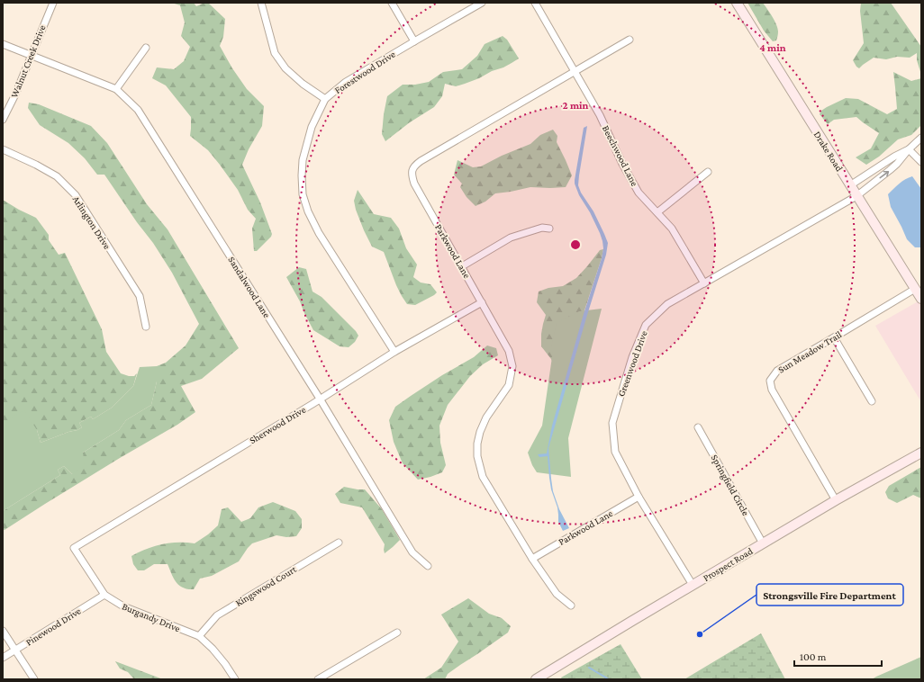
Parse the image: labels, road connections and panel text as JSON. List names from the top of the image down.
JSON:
{
  "streets": {
    "street": [
      "Walnut Creek Drive",
      "Forestwood Drive",
      "Drake Road",
      "Beechwood Lane",
      "Arlington Drive",
      "Parkwood Lane",
      "Sandalwood Lane",
      "Sun Meadow Trail",
      "Greenwood Drive",
      "Sherwood Drive",
      "Springfield Circle",
      "Prospect Road",
      "Kingswood Court",
      "Burgandy Drive",
      "Pinewood Drive"
    ]
  },
  "crossings": [
    ["Walnut Creek Drive", "Sandalwood Lane"],
    ["Forestwood Drive", "Sherwood Drive"],
    ["Drake Road", "Sun Meadow Trail"],
    ["Drake Road", "Greenwood Drive"],
    ["Beechwood Lane", "Parkwood Lane"],
    ["Beechwood Lane", "Greenwood Drive"],
    ["Parkwood Lane", "Greenwood Drive"],
    ["Parkwood Lane", "Sherwood Drive"],
    ["Sandalwood Lane", "Sherwood Drive"],
    ["Sun Meadow Trail", "Prospect Road"],
    ["Greenwood Drive", "Prospect Road"],
    ["Sherwood Drive", "Burgandy Drive"],
    ["Springfield Circle", "Prospect Road"],
    ["Kingswood Court", "Burgandy Drive"],
    ["Burgandy Drive", "Pinewood Drive"]
  ],
  "places": ["Strongsville Fire Department"],
  "scale_bar": "100 m",
  "rings": ["4 min", "2 min"]
}
